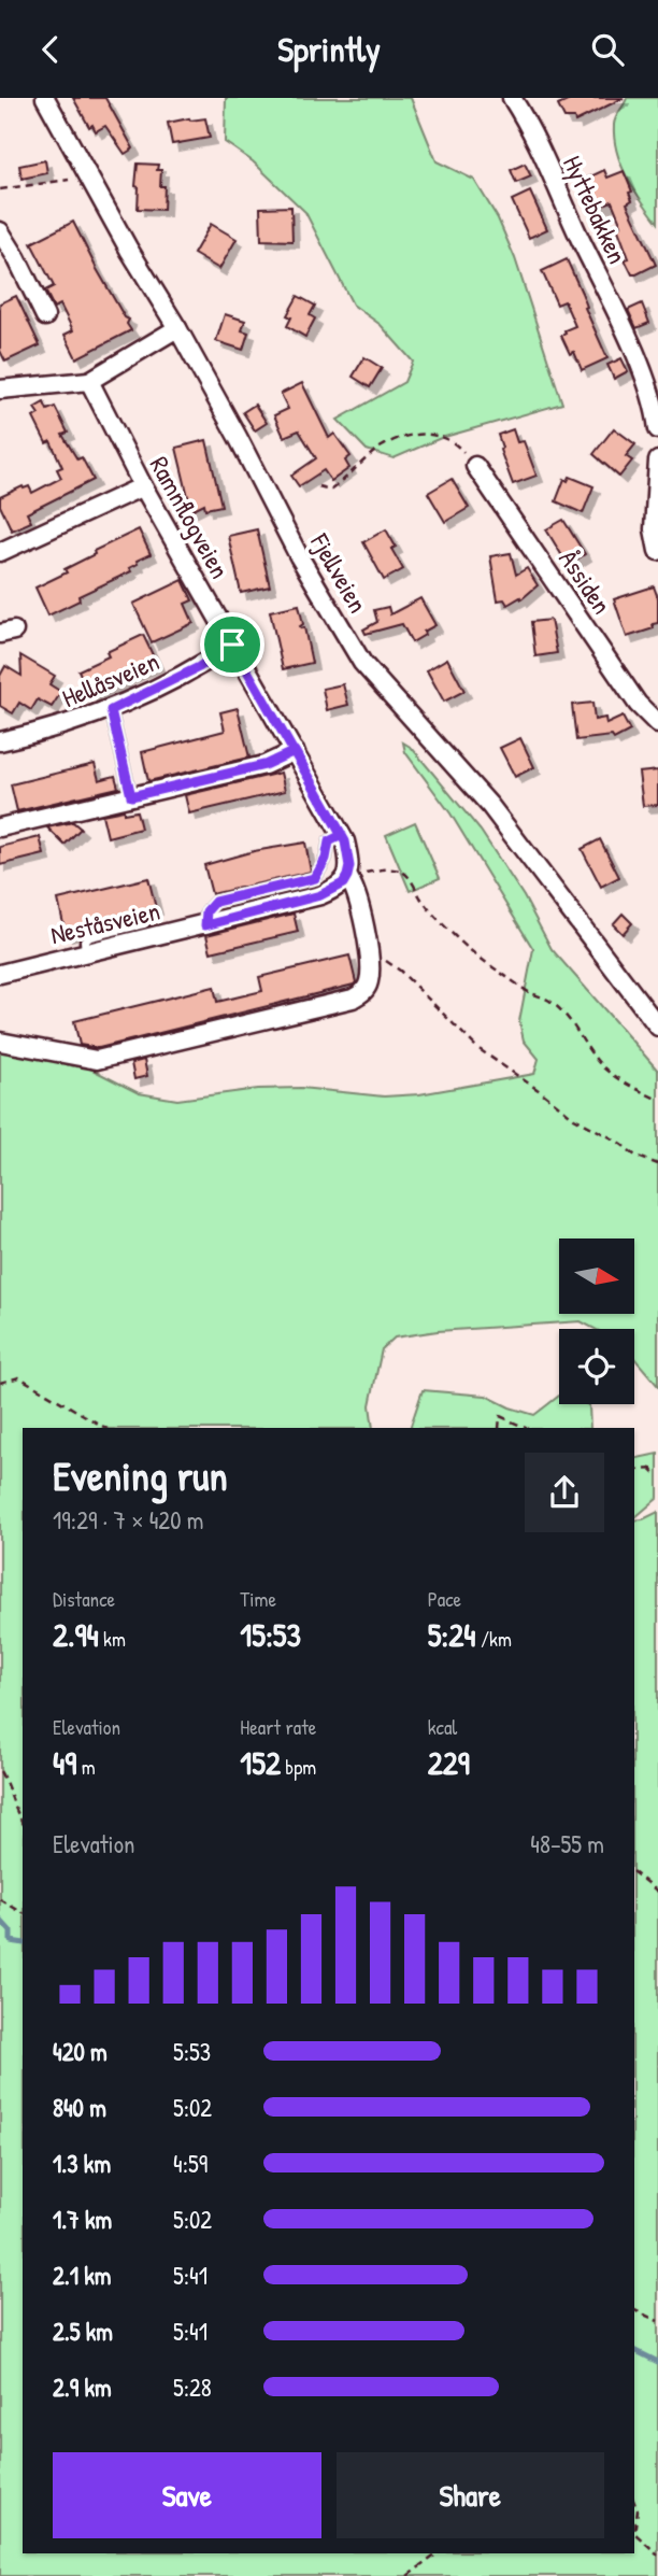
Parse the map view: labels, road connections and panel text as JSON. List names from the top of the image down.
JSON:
{
  "streets": {
    "street": [
      "Hyttebakken",
      "Ramnflogveien",
      "Fjellveien",
      "Åssiden",
      "Hellåsveien",
      "Neståsveien"
    ]
  },
  "crossings": [
    ["Ramnflogveien", "Hellåsveien"],
    ["Ramnflogveien", "Neståsveien"]
  ],
  "north": "right",
  "page": {
    "header": "Sprintly",
    "heading": ["Evening run", "19:29 · 7 × 420 m"],
    "stats": [
      ["Distance", "2.94 km"],
      ["Time", "15:53"],
      ["Pace", "5:24 /km"],
      ["Elevation", "49 m"],
      ["Heart rate", "152 bpm"],
      ["kcal", "229"]
    ],
    "chart": ["Elevation", "48–55 m"],
    "list": [
      {
        "name": "420 m",
        "note": "5:53"
      },
      {
        "name": "840 m",
        "note": "5:02"
      },
      {
        "name": "1.3 km",
        "note": "4:59"
      },
      {
        "name": "1.7 km",
        "note": "5:02"
      },
      {
        "name": "2.1 km",
        "note": "5:41"
      },
      {
        "name": "2.5 km",
        "note": "5:41"
      },
      {
        "name": "2.9 km",
        "note": "5:28"
      }
    ],
    "buttons": ["Save", "Share"]
  }
}
